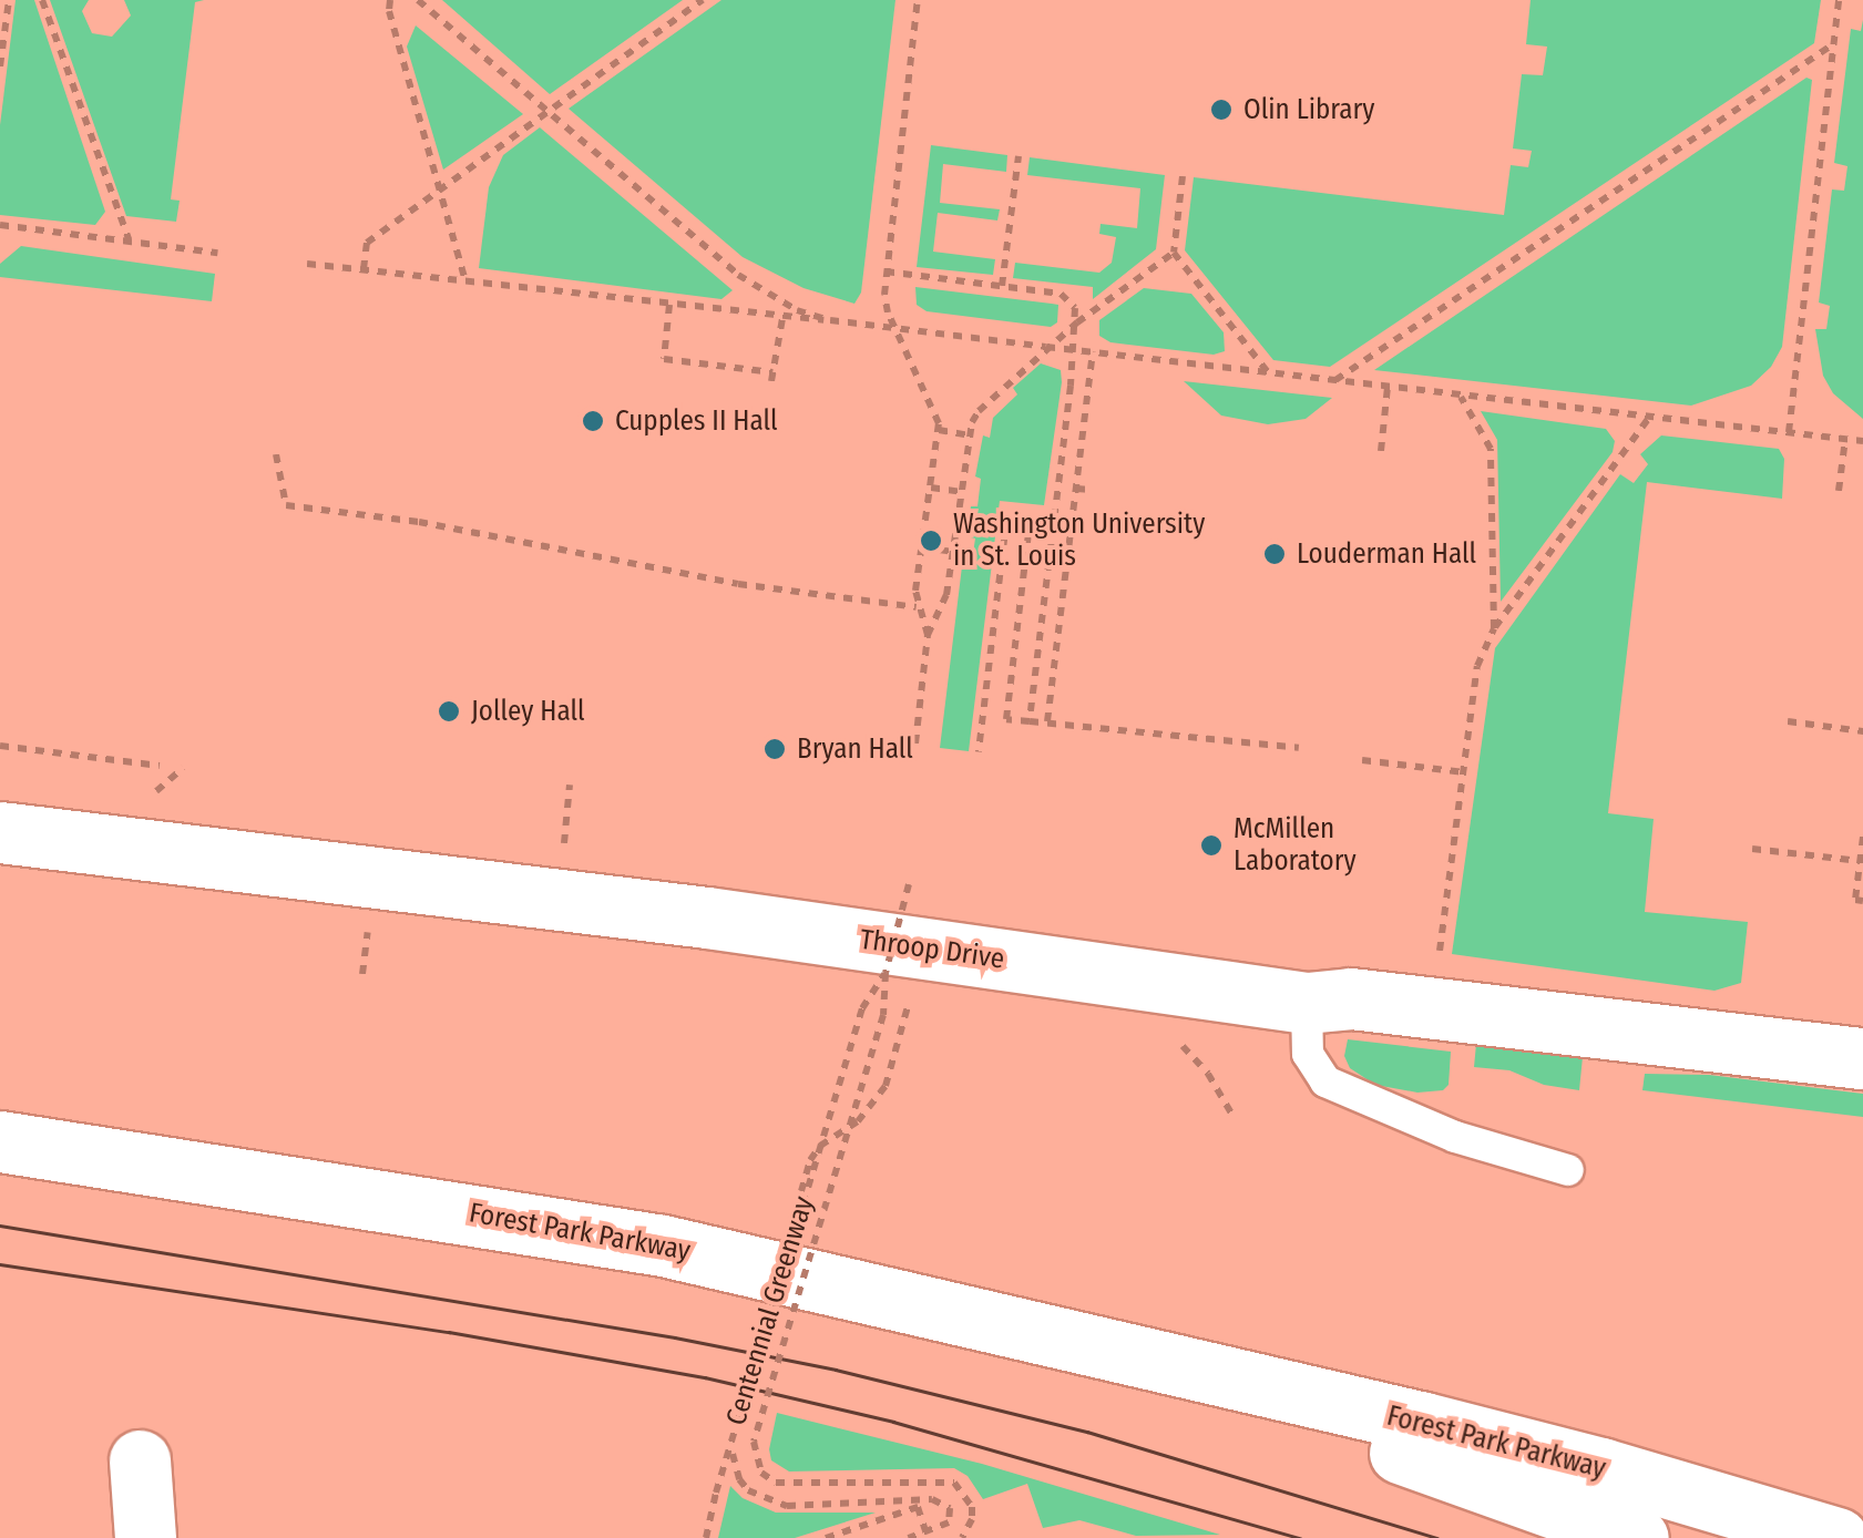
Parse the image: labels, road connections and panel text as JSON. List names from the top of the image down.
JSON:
{
  "streets": {
    "main road": ["Throop Drive", "Forest Park Parkway"],
    "path": ["Centennial Greenway"]
  },
  "places": [
    "Olin Library",
    "Cupples II Hall",
    "Washington University in St. Louis",
    "Louderman Hall",
    "Jolley Hall",
    "Bryan Hall",
    "McMillen Laboratory"
  ]
}
